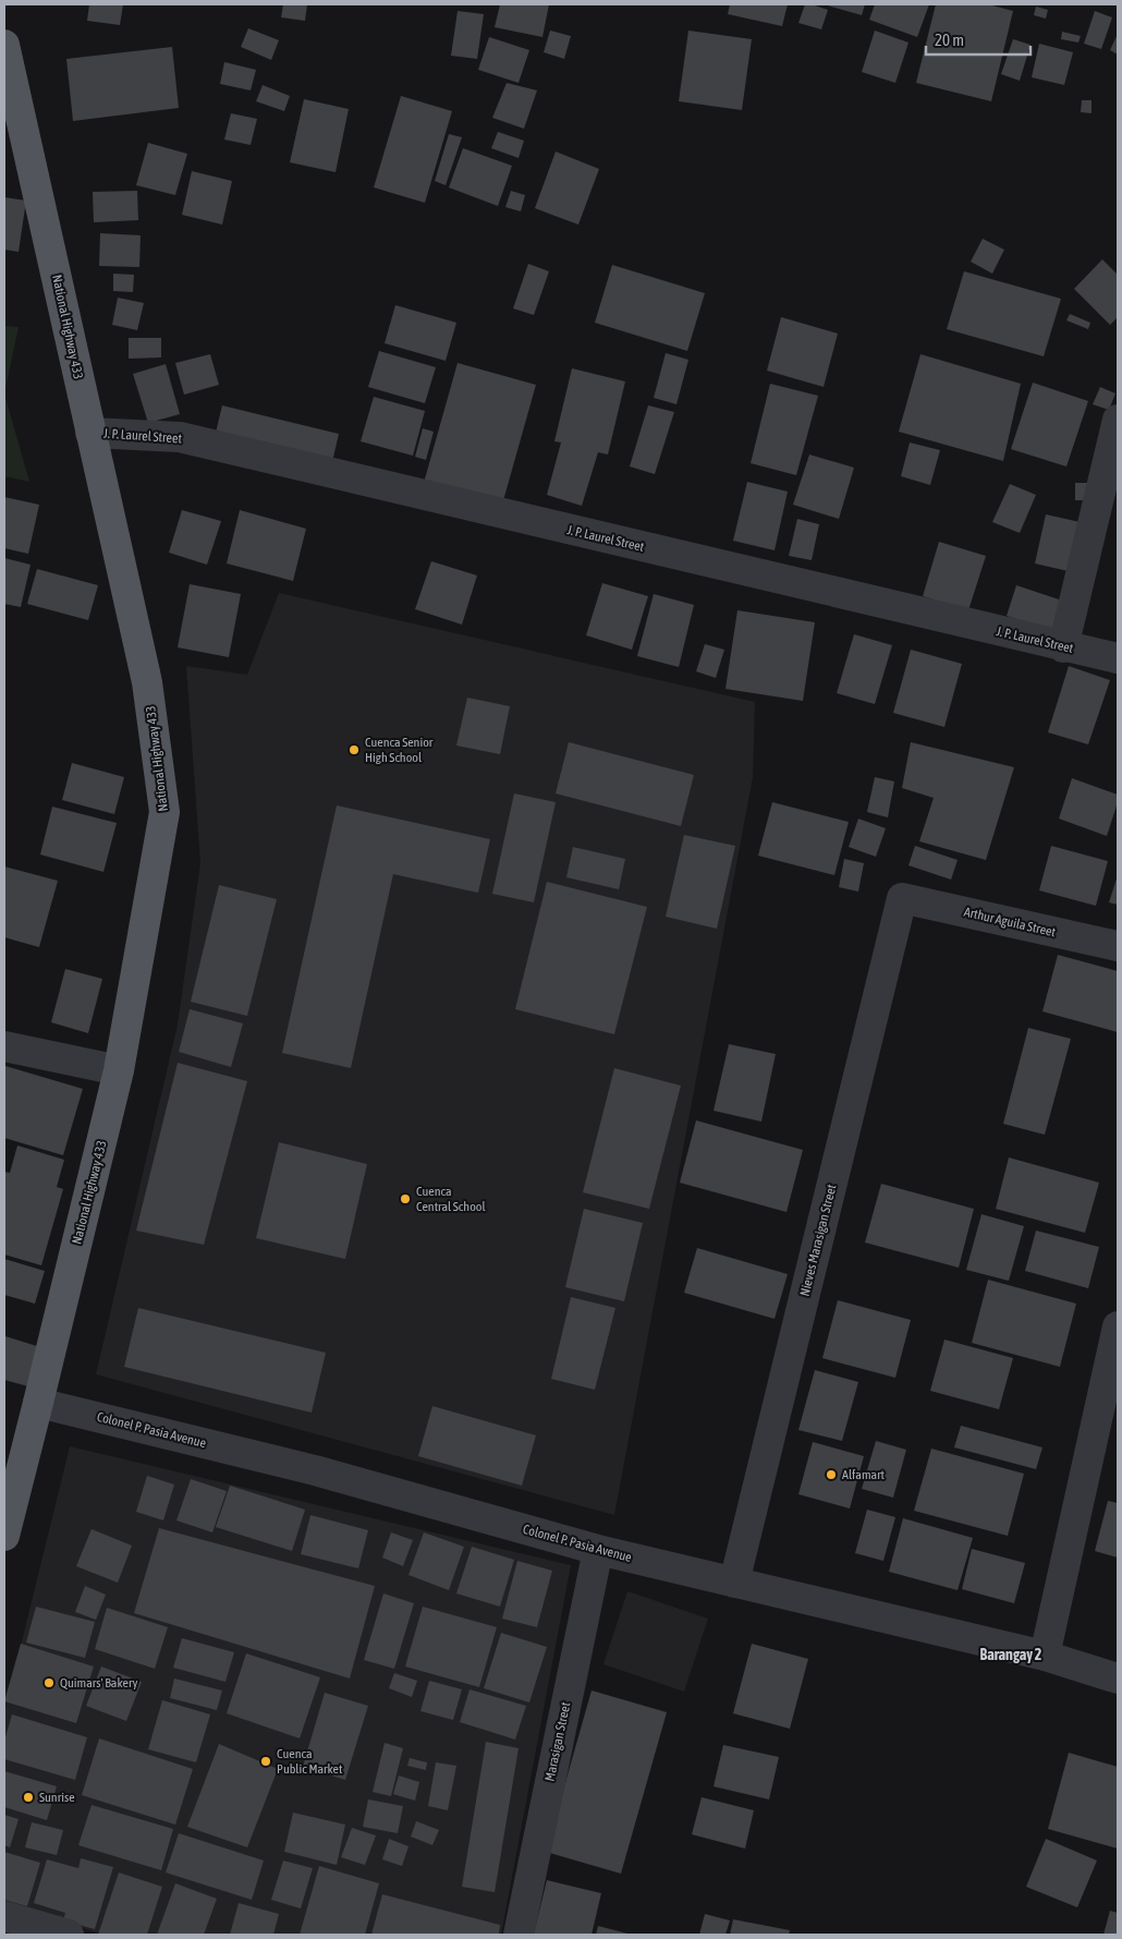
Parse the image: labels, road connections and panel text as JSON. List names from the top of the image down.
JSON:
{
  "streets": {
    "main road": ["National Highway 433"],
    "street": [
      "J. P. Laurel Street",
      "Arthur Aguila Street",
      "Nieves Marasigan Street",
      "Colonel P. Pasia Avenue",
      "Marasigan Street"
    ]
  },
  "crossings": [
    ["National Highway 433", "J. P. Laurel Street"],
    ["National Highway 433", "Colonel P. Pasia Avenue"],
    ["Arthur Aguila Street", "Nieves Marasigan Street"],
    ["Nieves Marasigan Street", "Colonel P. Pasia Avenue"],
    ["Colonel P. Pasia Avenue", "Marasigan Street"]
  ],
  "districts": ["Barangay 2"],
  "places": [
    "Cuenca Senior High School",
    "Cuenca Central School",
    "Alfamart",
    "Quimars' Bakery",
    "Cuenca Public Market",
    "Sunrise"
  ],
  "scale_bar": "20 m"
}
